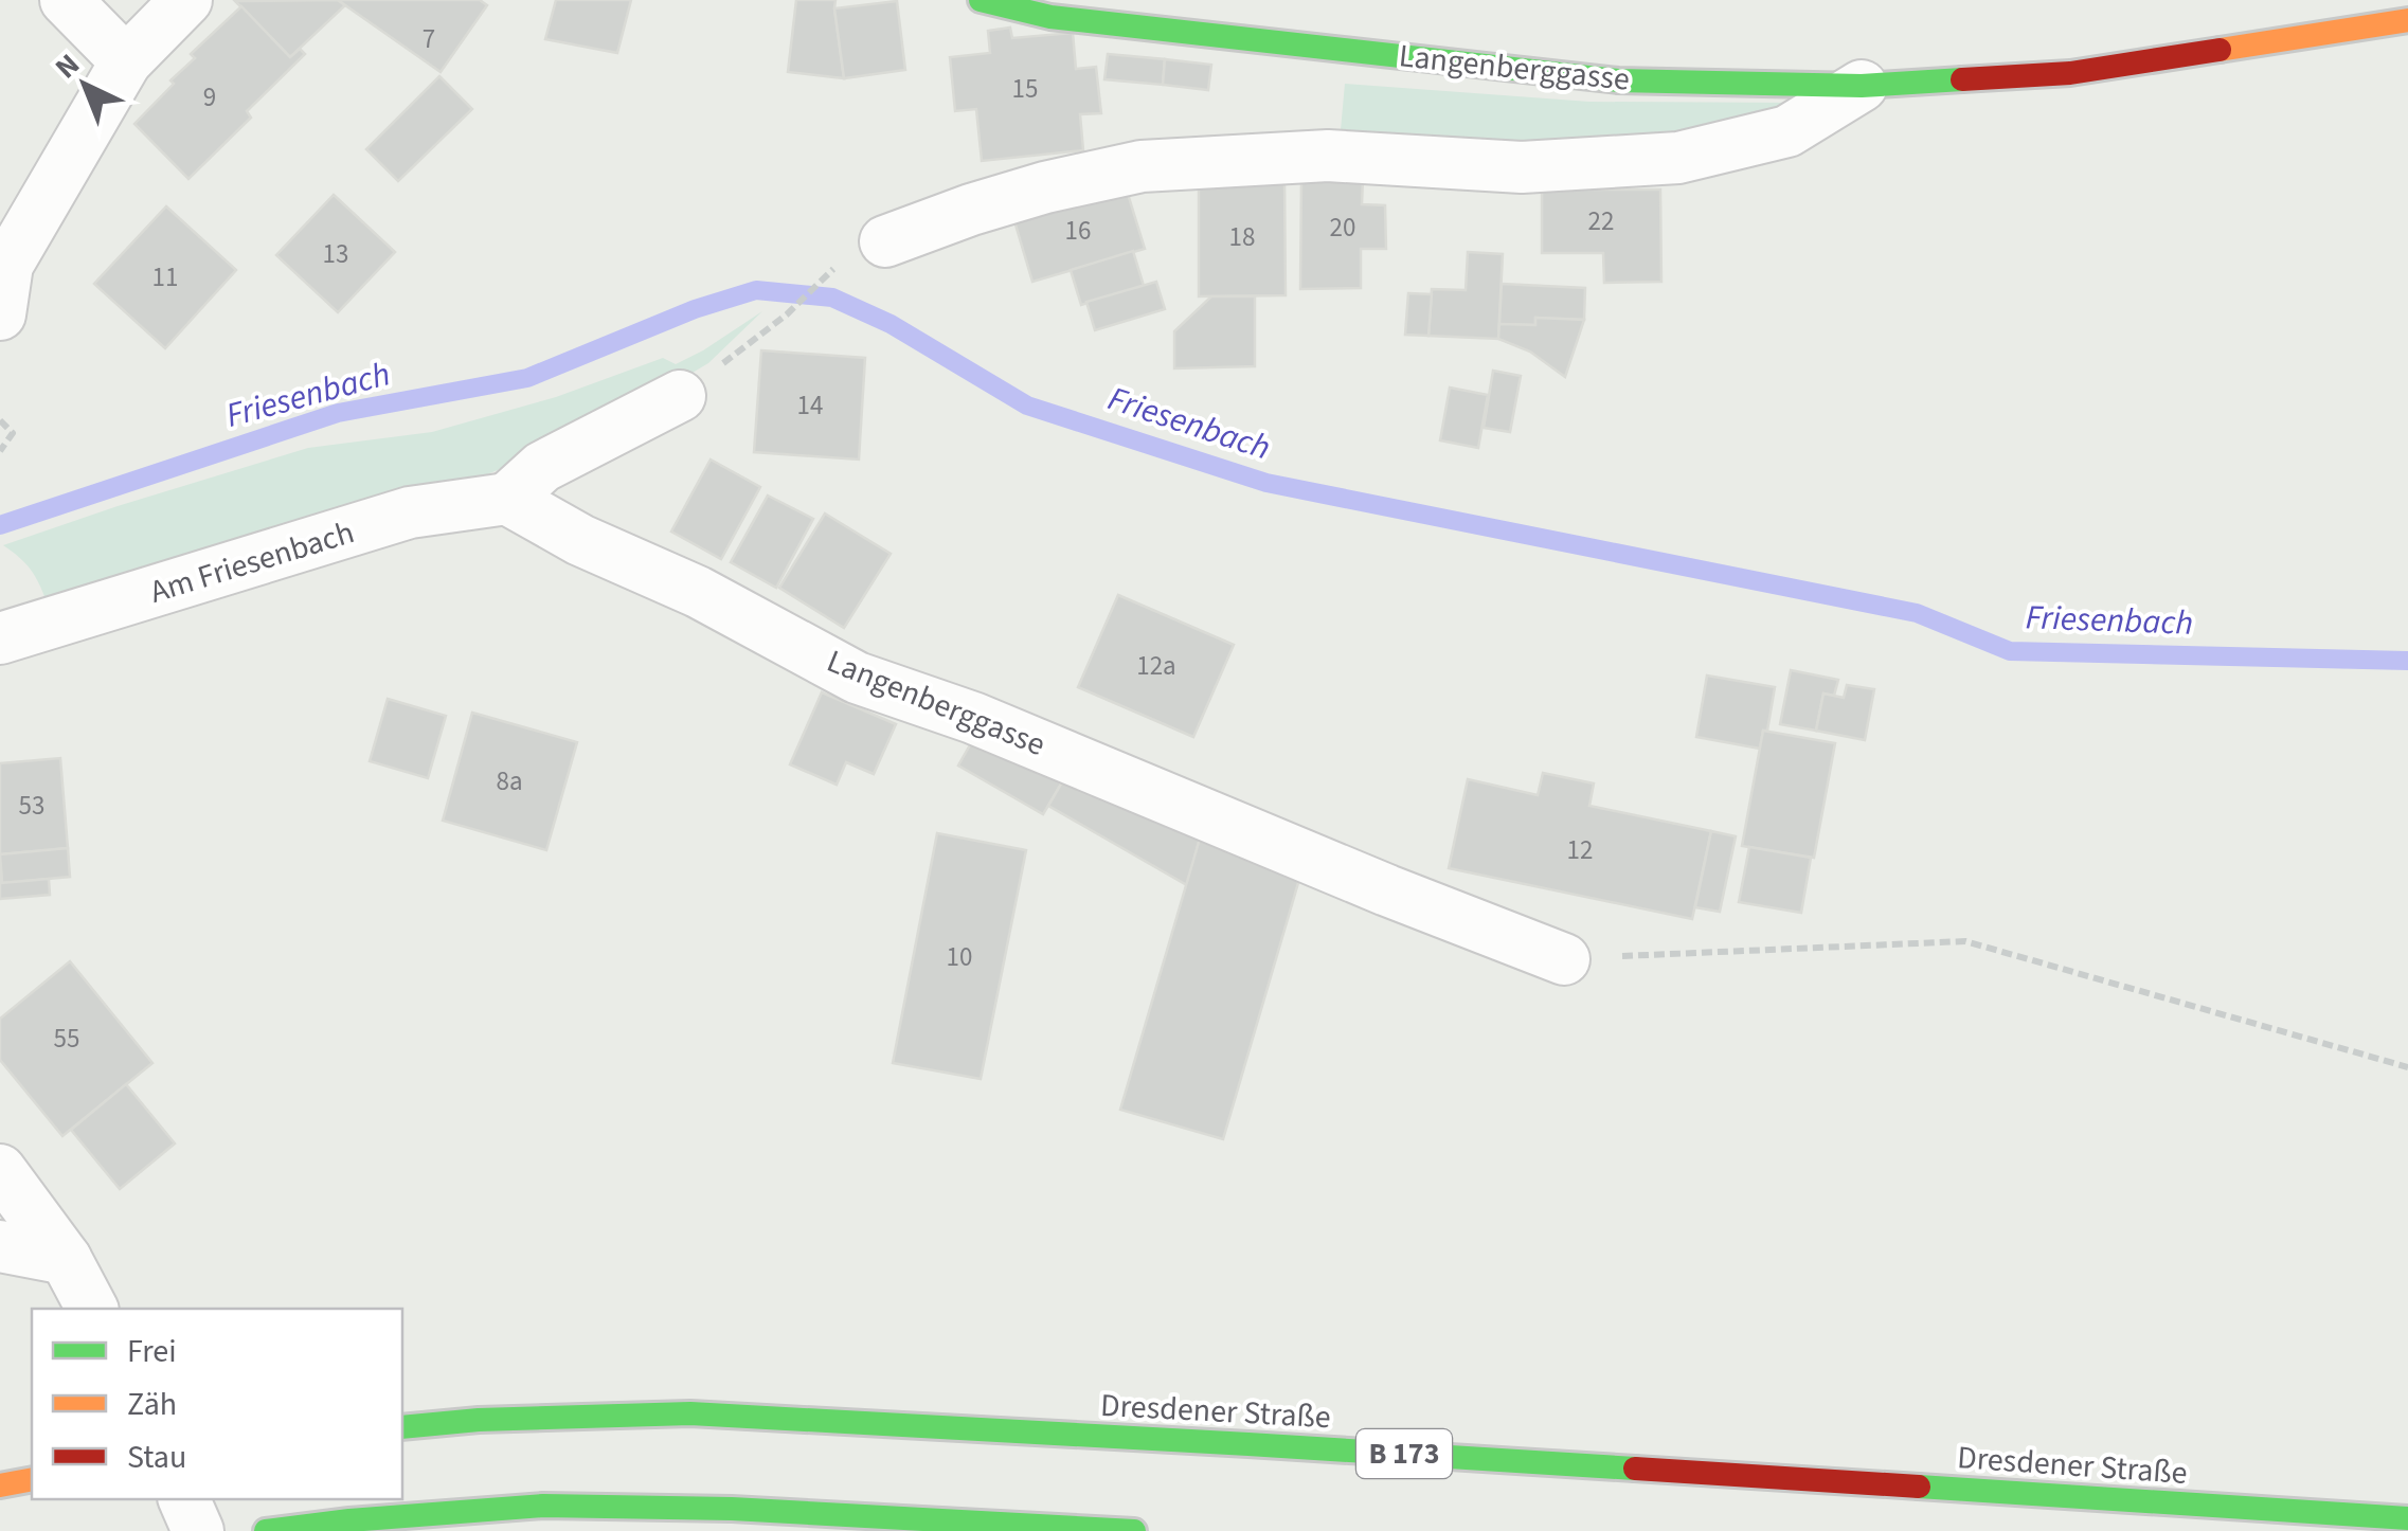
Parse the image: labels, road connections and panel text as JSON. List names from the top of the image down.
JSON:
{
  "streets": {
    "main road": ["Langenberggasse", "Dresdener Straße", "B 173"],
    "street": ["Am Friesenbach"]
  },
  "crossings": [
    ["Langenberggasse", "Am Friesenbach"]
  ],
  "water": ["Friesenbach"],
  "house_numbers": [
    "7",
    "15",
    "9",
    "22",
    "20",
    "16",
    "18",
    "13",
    "11",
    "14",
    "12a",
    "8a",
    "53",
    "12",
    "10",
    "55"
  ],
  "legend": ["Frei", "Zäh", "Stau"],
  "north": "top left"
}
